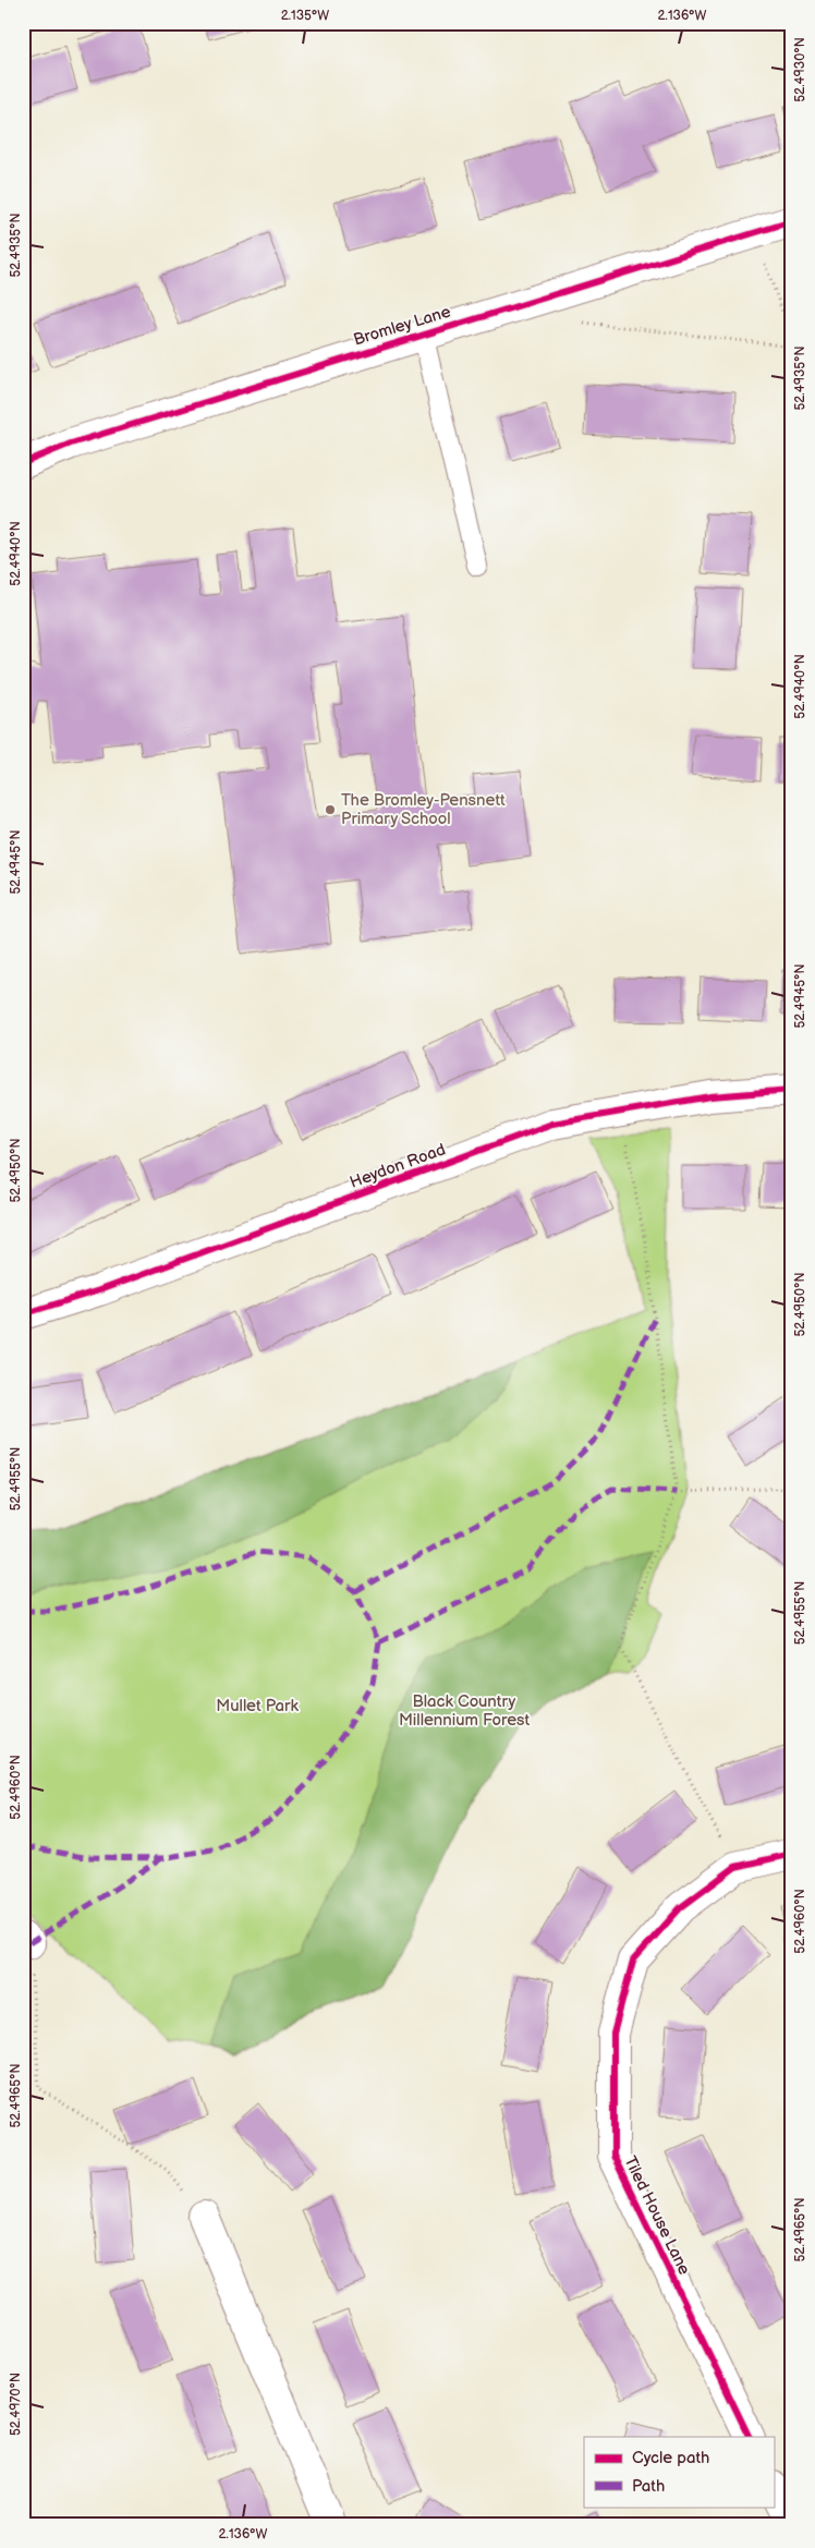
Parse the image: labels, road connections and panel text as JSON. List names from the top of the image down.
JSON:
{
  "streets": {
    "street": ["Bromley Lane", "Heydon Road", "Tiled House Lane"]
  },
  "parks": ["Black Country Millennium Forest", "Mullet Park"],
  "places": ["The Bromley-Pensnett Primary School"],
  "legend": ["Cycle path", "Path"],
  "coordinates": [
    "2.135°W",
    "2.136°W",
    "52.4930°N",
    "52.4935°N",
    "52.4940°N",
    "52.4945°N",
    "52.4950°N",
    "52.4955°N",
    "52.4960°N",
    "52.4965°N",
    "52.4970°N"
  ]
}
